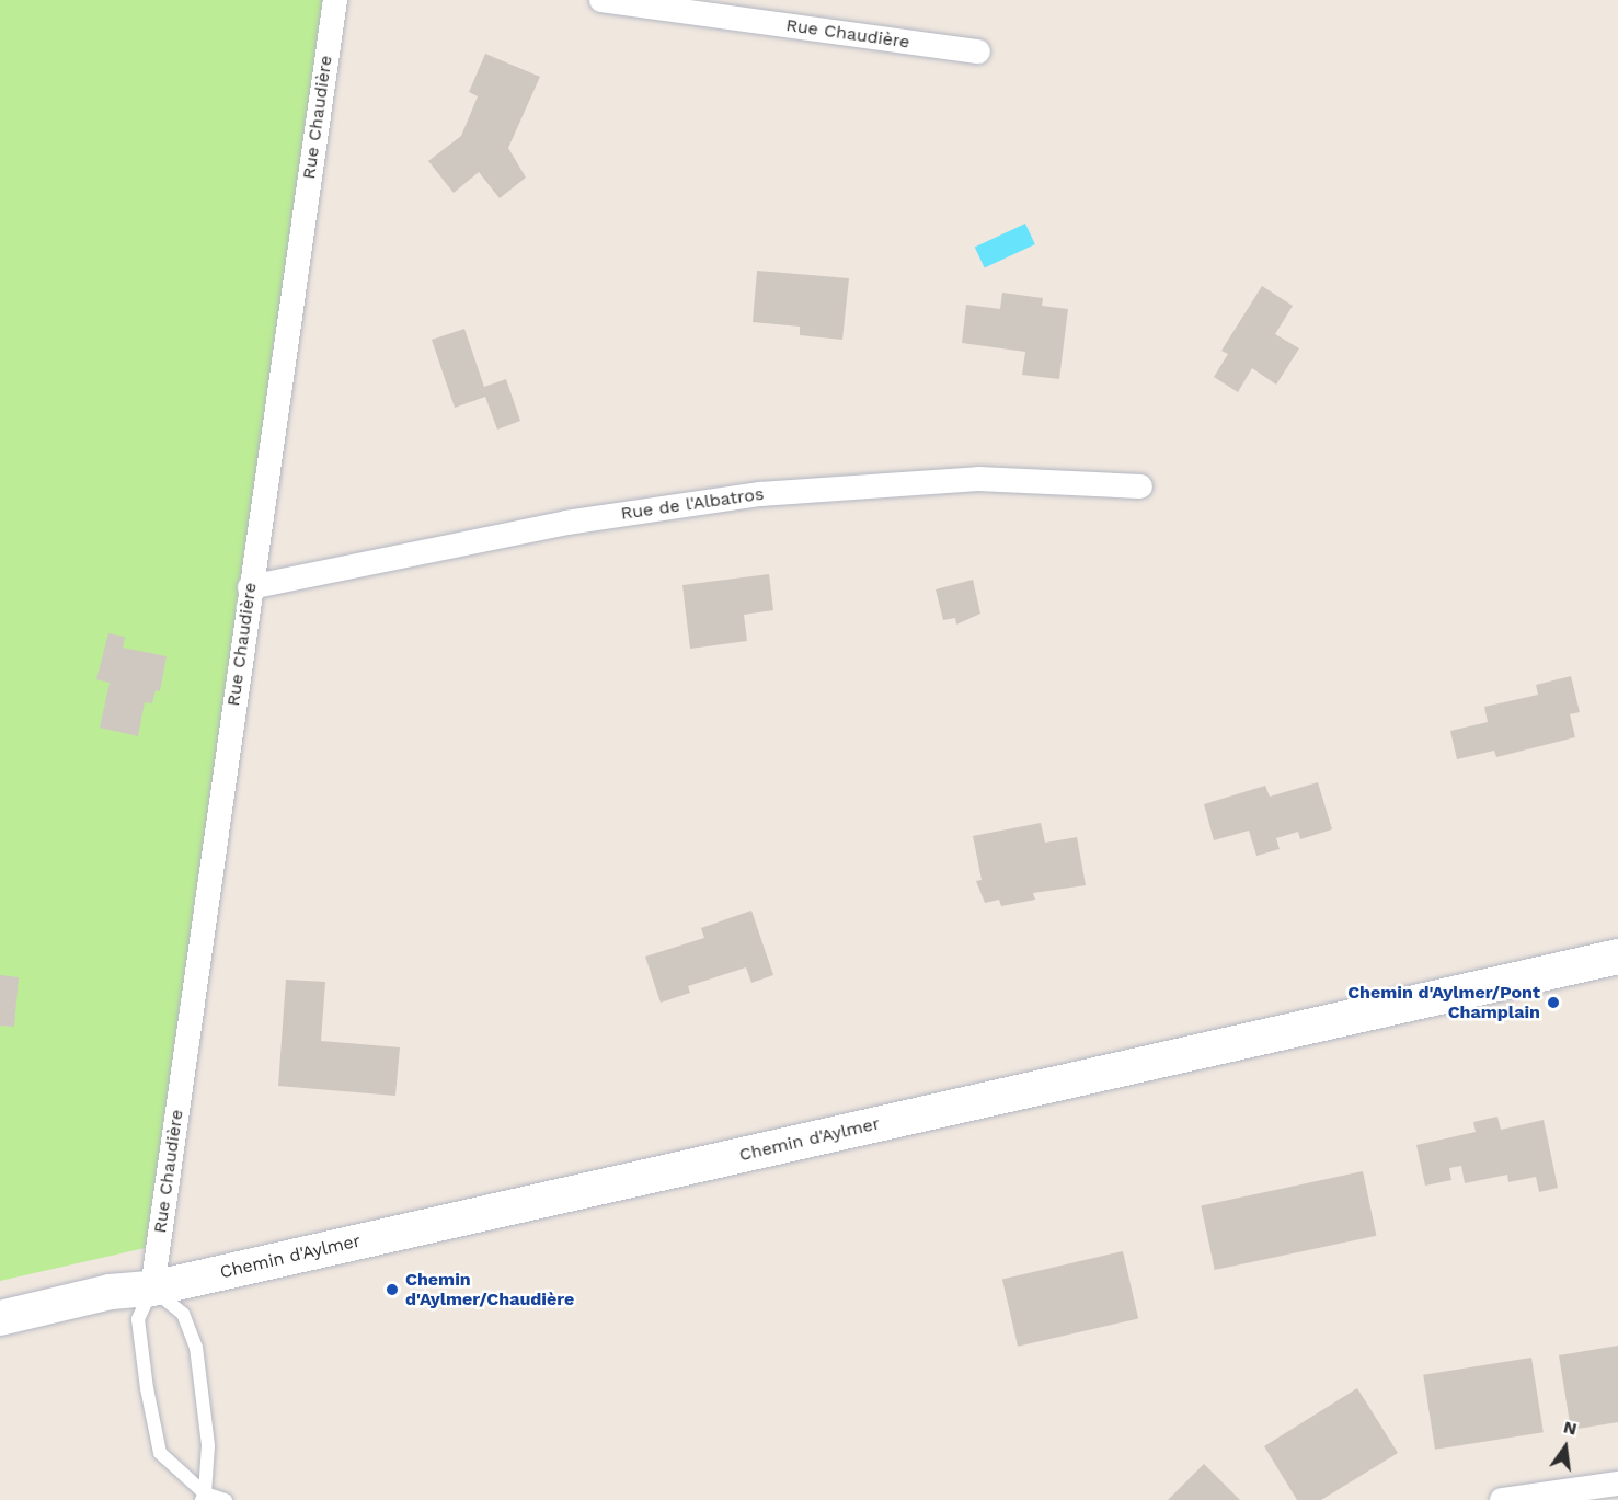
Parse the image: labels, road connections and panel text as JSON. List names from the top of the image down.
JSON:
{
  "streets": {
    "main road": ["Chemin d'Aylmer"],
    "street": ["Rue Chaudière", "Rue de l'Albatros"]
  },
  "crossings": [
    ["Rue Chaudière", "Rue de l'Albatros"],
    ["Rue Chaudière", "Chemin d'Aylmer"]
  ],
  "places": ["Chemin d'Aylmer/Pont Champlain", "Chemin d'Aylmer/Chaudière"],
  "north": "top"
}
